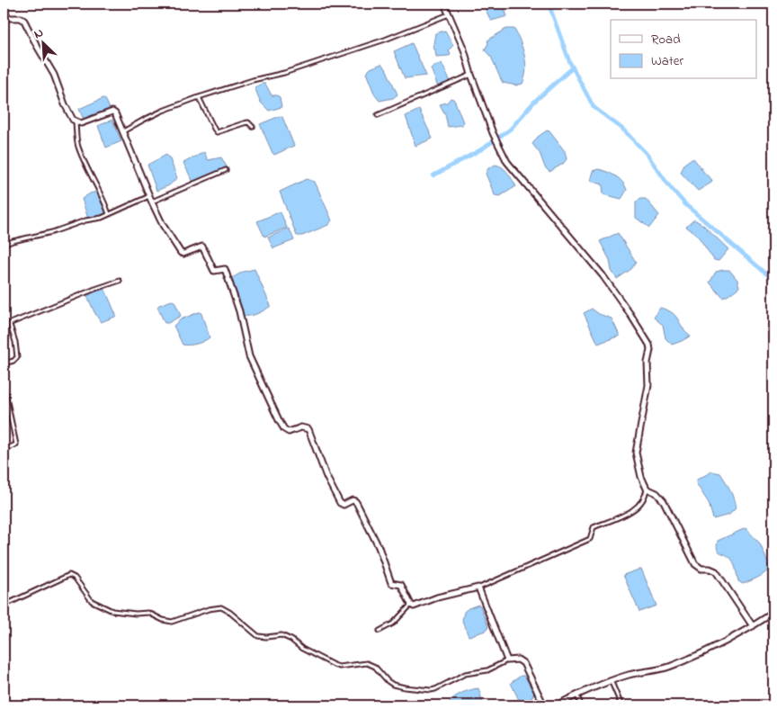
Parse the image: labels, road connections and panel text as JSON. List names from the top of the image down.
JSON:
{
  "legend": ["Road", "Water"],
  "north": "top left"
}
